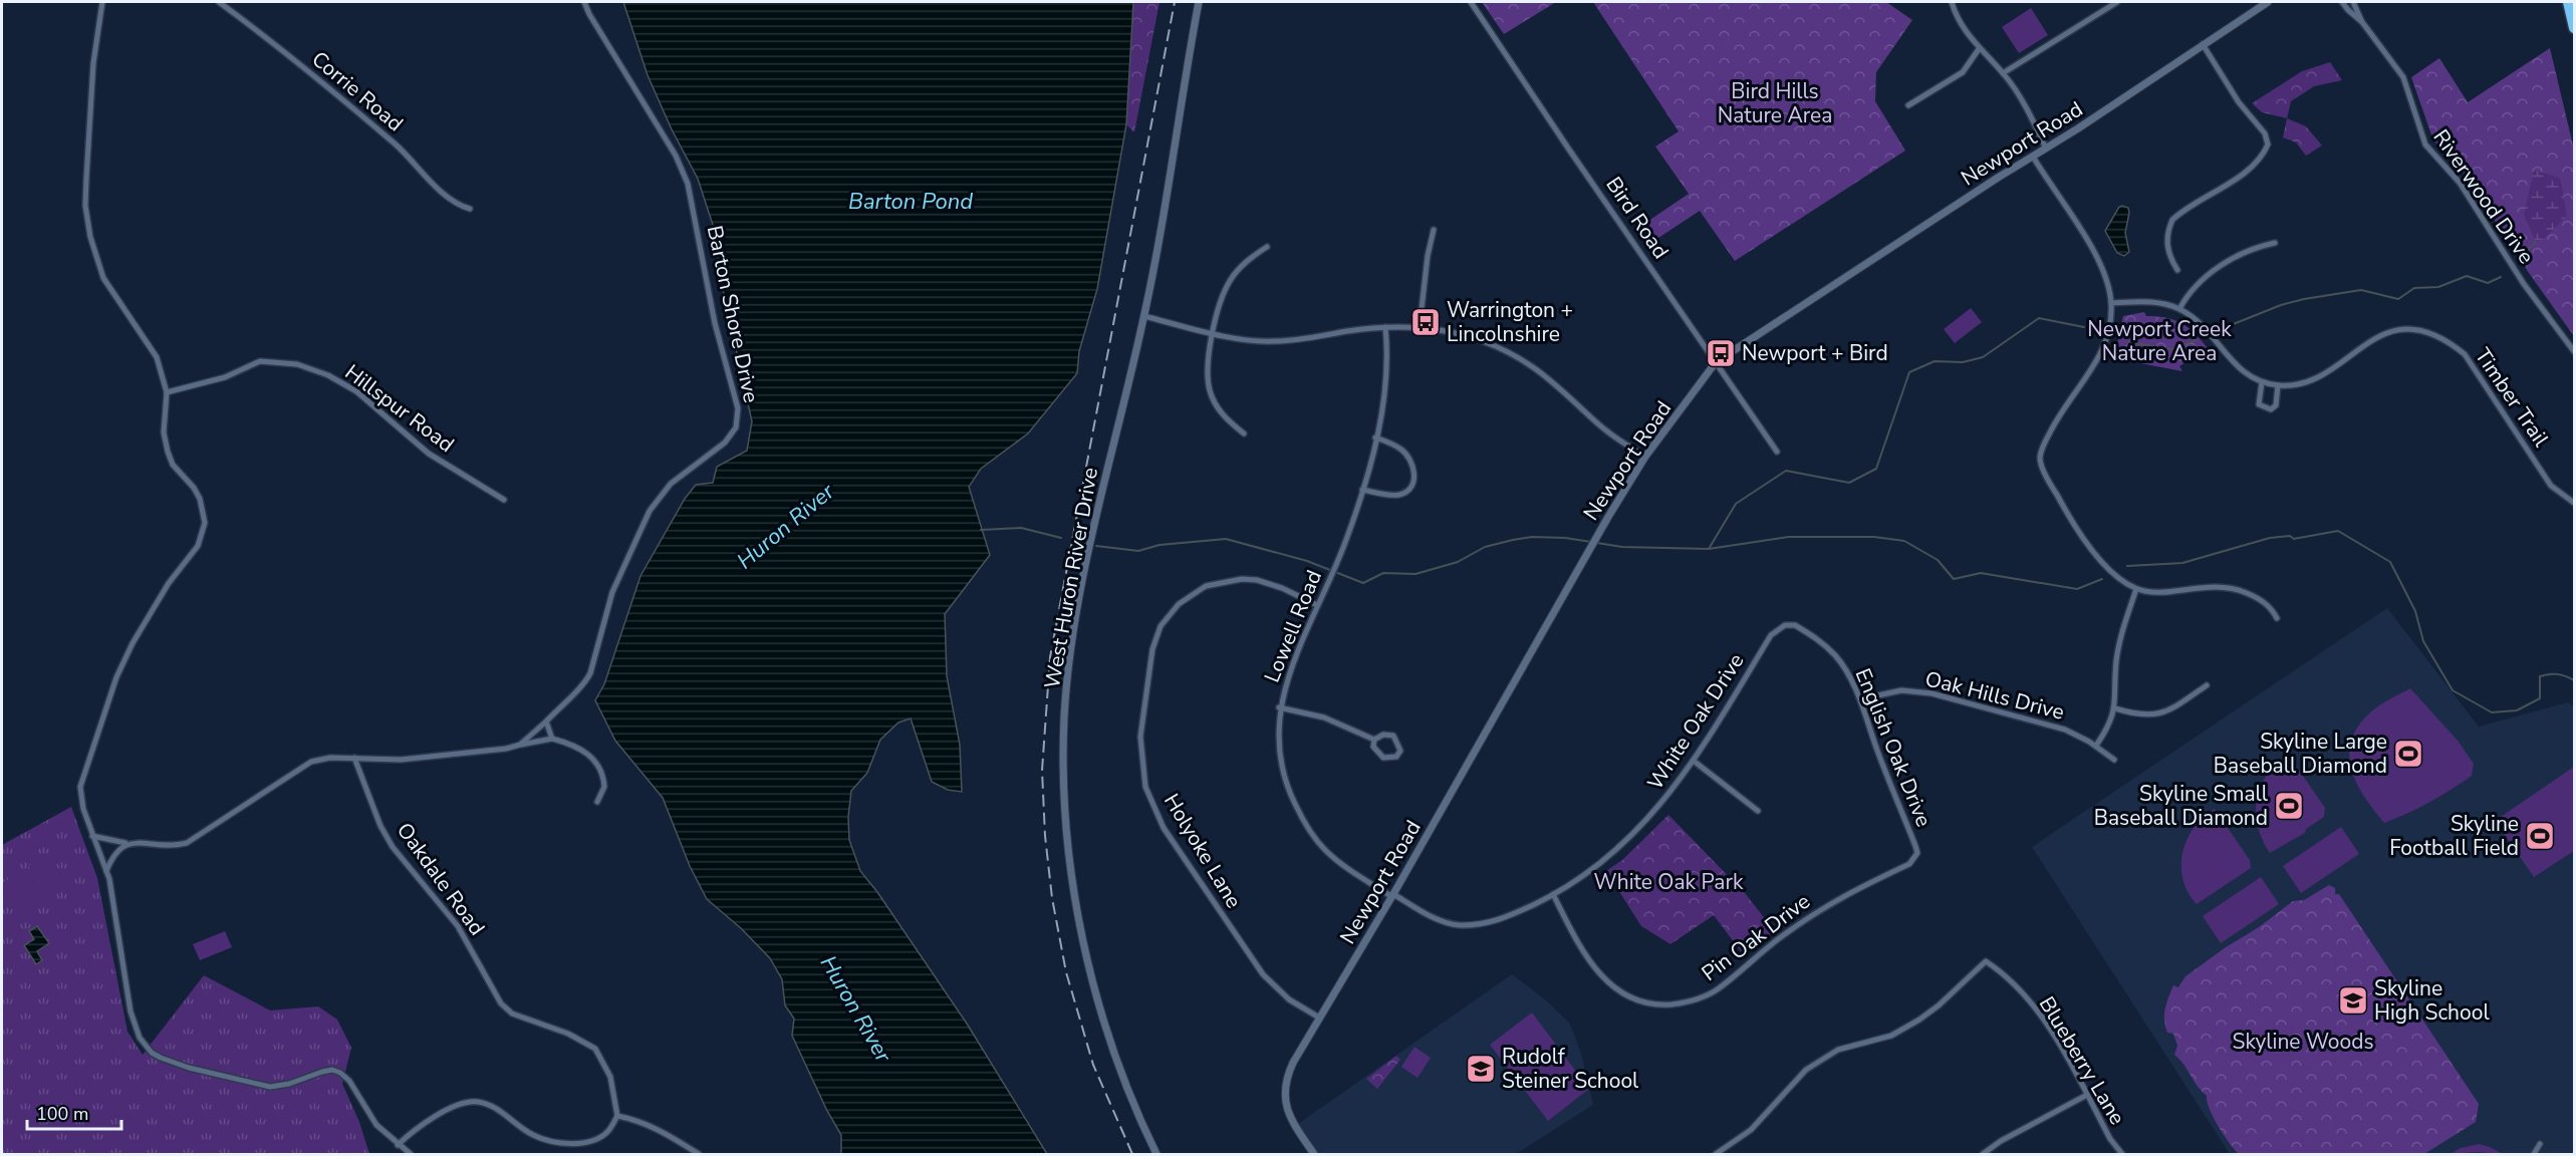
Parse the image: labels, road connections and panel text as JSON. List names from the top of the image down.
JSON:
{
  "streets": {
    "street": [
      "Corrie Road",
      "Newport Road",
      "Riverwood Drive",
      "Bird Road",
      "Barton Shore Drive",
      "Timber Trail",
      "Hillspur Road",
      "West Huron River Drive",
      "Lowell Road",
      "Oak Hills Drive",
      "White Oak Drive",
      "English Oak Drive",
      "Holyoke Lane",
      "Oakdale Road",
      "Pin Oak Drive",
      "Blueberry Lane"
    ]
  },
  "crossings": [
    ["Newport Road", "Bird Road"],
    ["Newport Road", "Lowell Road"],
    ["Newport Road", "White Oak Drive"],
    ["Newport Road", "Holyoke Lane"],
    ["Lowell Road", "White Oak Drive"],
    ["Lowell Road", "Holyoke Lane"],
    ["Oak Hills Drive", "English Oak Drive"],
    ["White Oak Drive", "English Oak Drive"],
    ["White Oak Drive", "Pin Oak Drive"],
    ["English Oak Drive", "Pin Oak Drive"]
  ],
  "water": ["Barton Pond", "Huron River"],
  "parks": [
    "Bird Hills Nature Area",
    "Newport Creek Nature Area",
    "White Oak Park",
    "Skyline Woods"
  ],
  "places": {
    "bus stop": ["Warrington + Lincolnshire", "Newport + Bird"],
    "sports": ["Skyline Large Baseball Diamond", "Skyline Small Baseball Diamond", "Skyline Football Field"],
    "school or university": ["Skyline High School", "Rudolf Steiner School"]
  },
  "scale_bar": "100 m"
}
